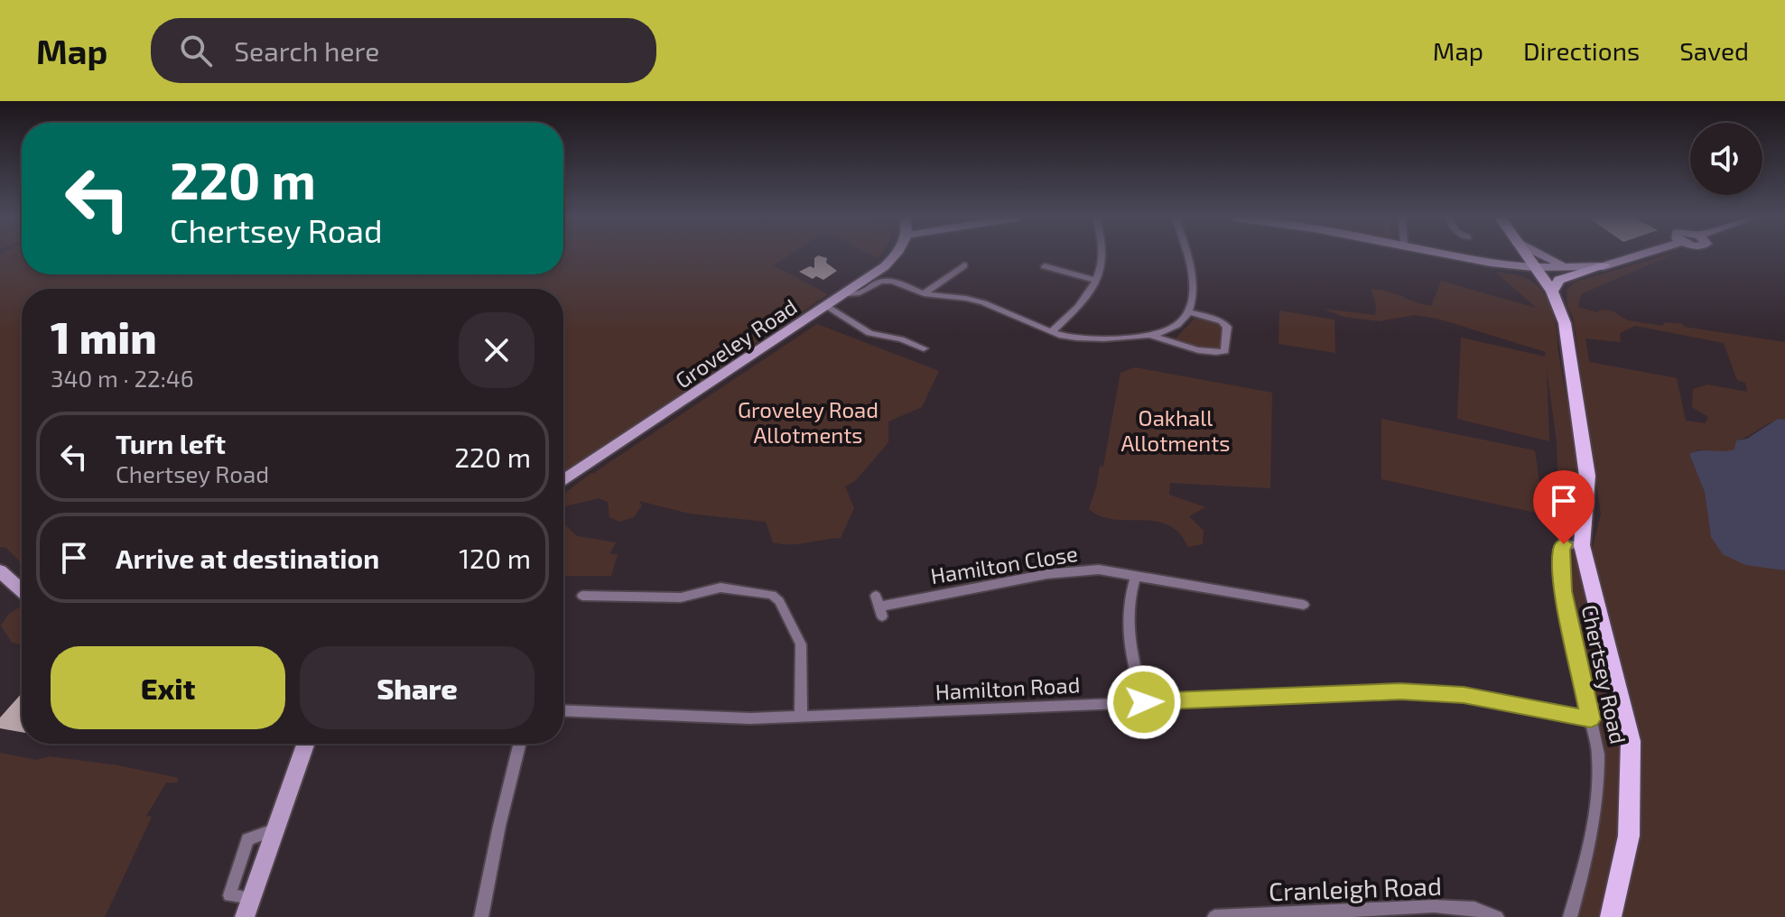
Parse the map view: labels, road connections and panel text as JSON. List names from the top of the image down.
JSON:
{
  "streets": {
    "main road": ["Chertsey Road"],
    "street": [
      "Groveley Road",
      "Hamilton Close",
      "Hamilton Road",
      "Cranleigh Road"
    ]
  },
  "crossings": [
    ["Chertsey Road", "Hamilton Road"]
  ],
  "parks": ["Groveley Road Allotments", "Oakhall Allotments"],
  "page": {
    "header": "Map",
    "search": "Search here",
    "nav": ["Map", "Directions", "Saved"],
    "turn": ["220 m", "Chertsey Road"],
    "heading": ["1 min", "340 m · 22:46"],
    "list": [
      {
        "name": "Turn left",
        "note": "Chertsey Road",
        "value": "220 m"
      },
      {
        "name": "Arrive at destination",
        "value": "120 m"
      }
    ],
    "buttons": ["Exit", "Share"]
  }
}
